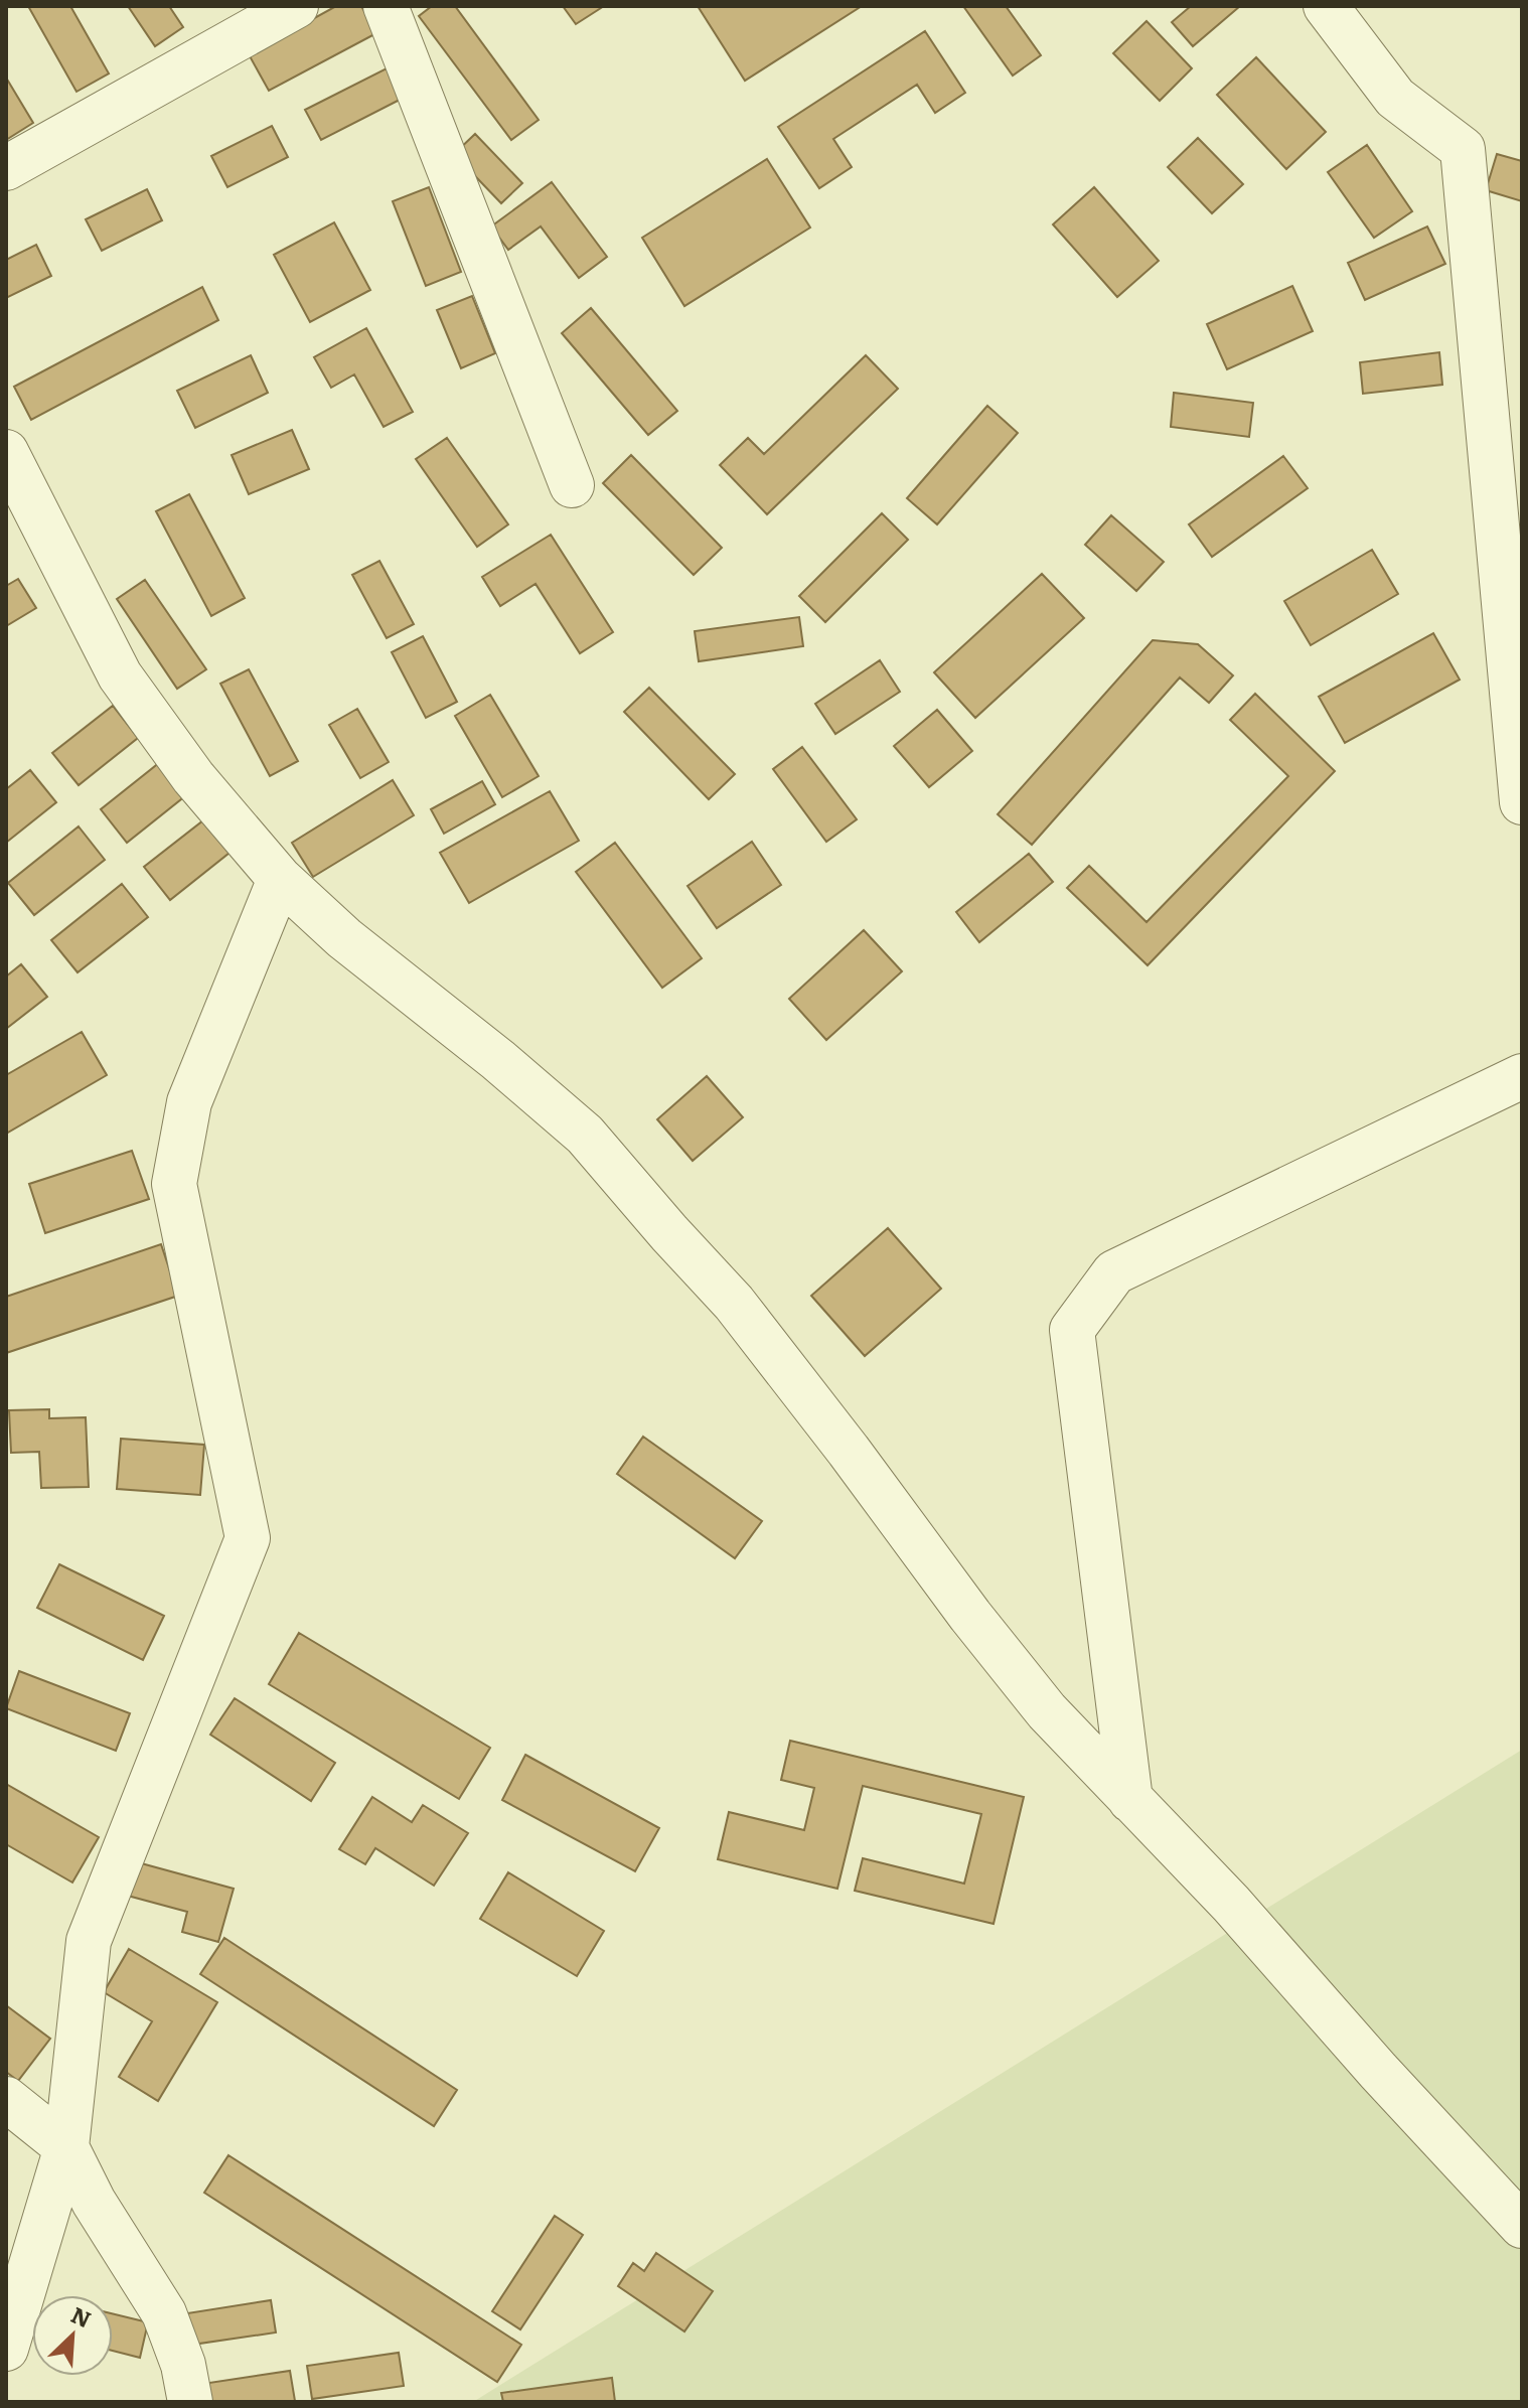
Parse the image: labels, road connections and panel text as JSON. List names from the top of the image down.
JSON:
{
  "north": "top right"
}
